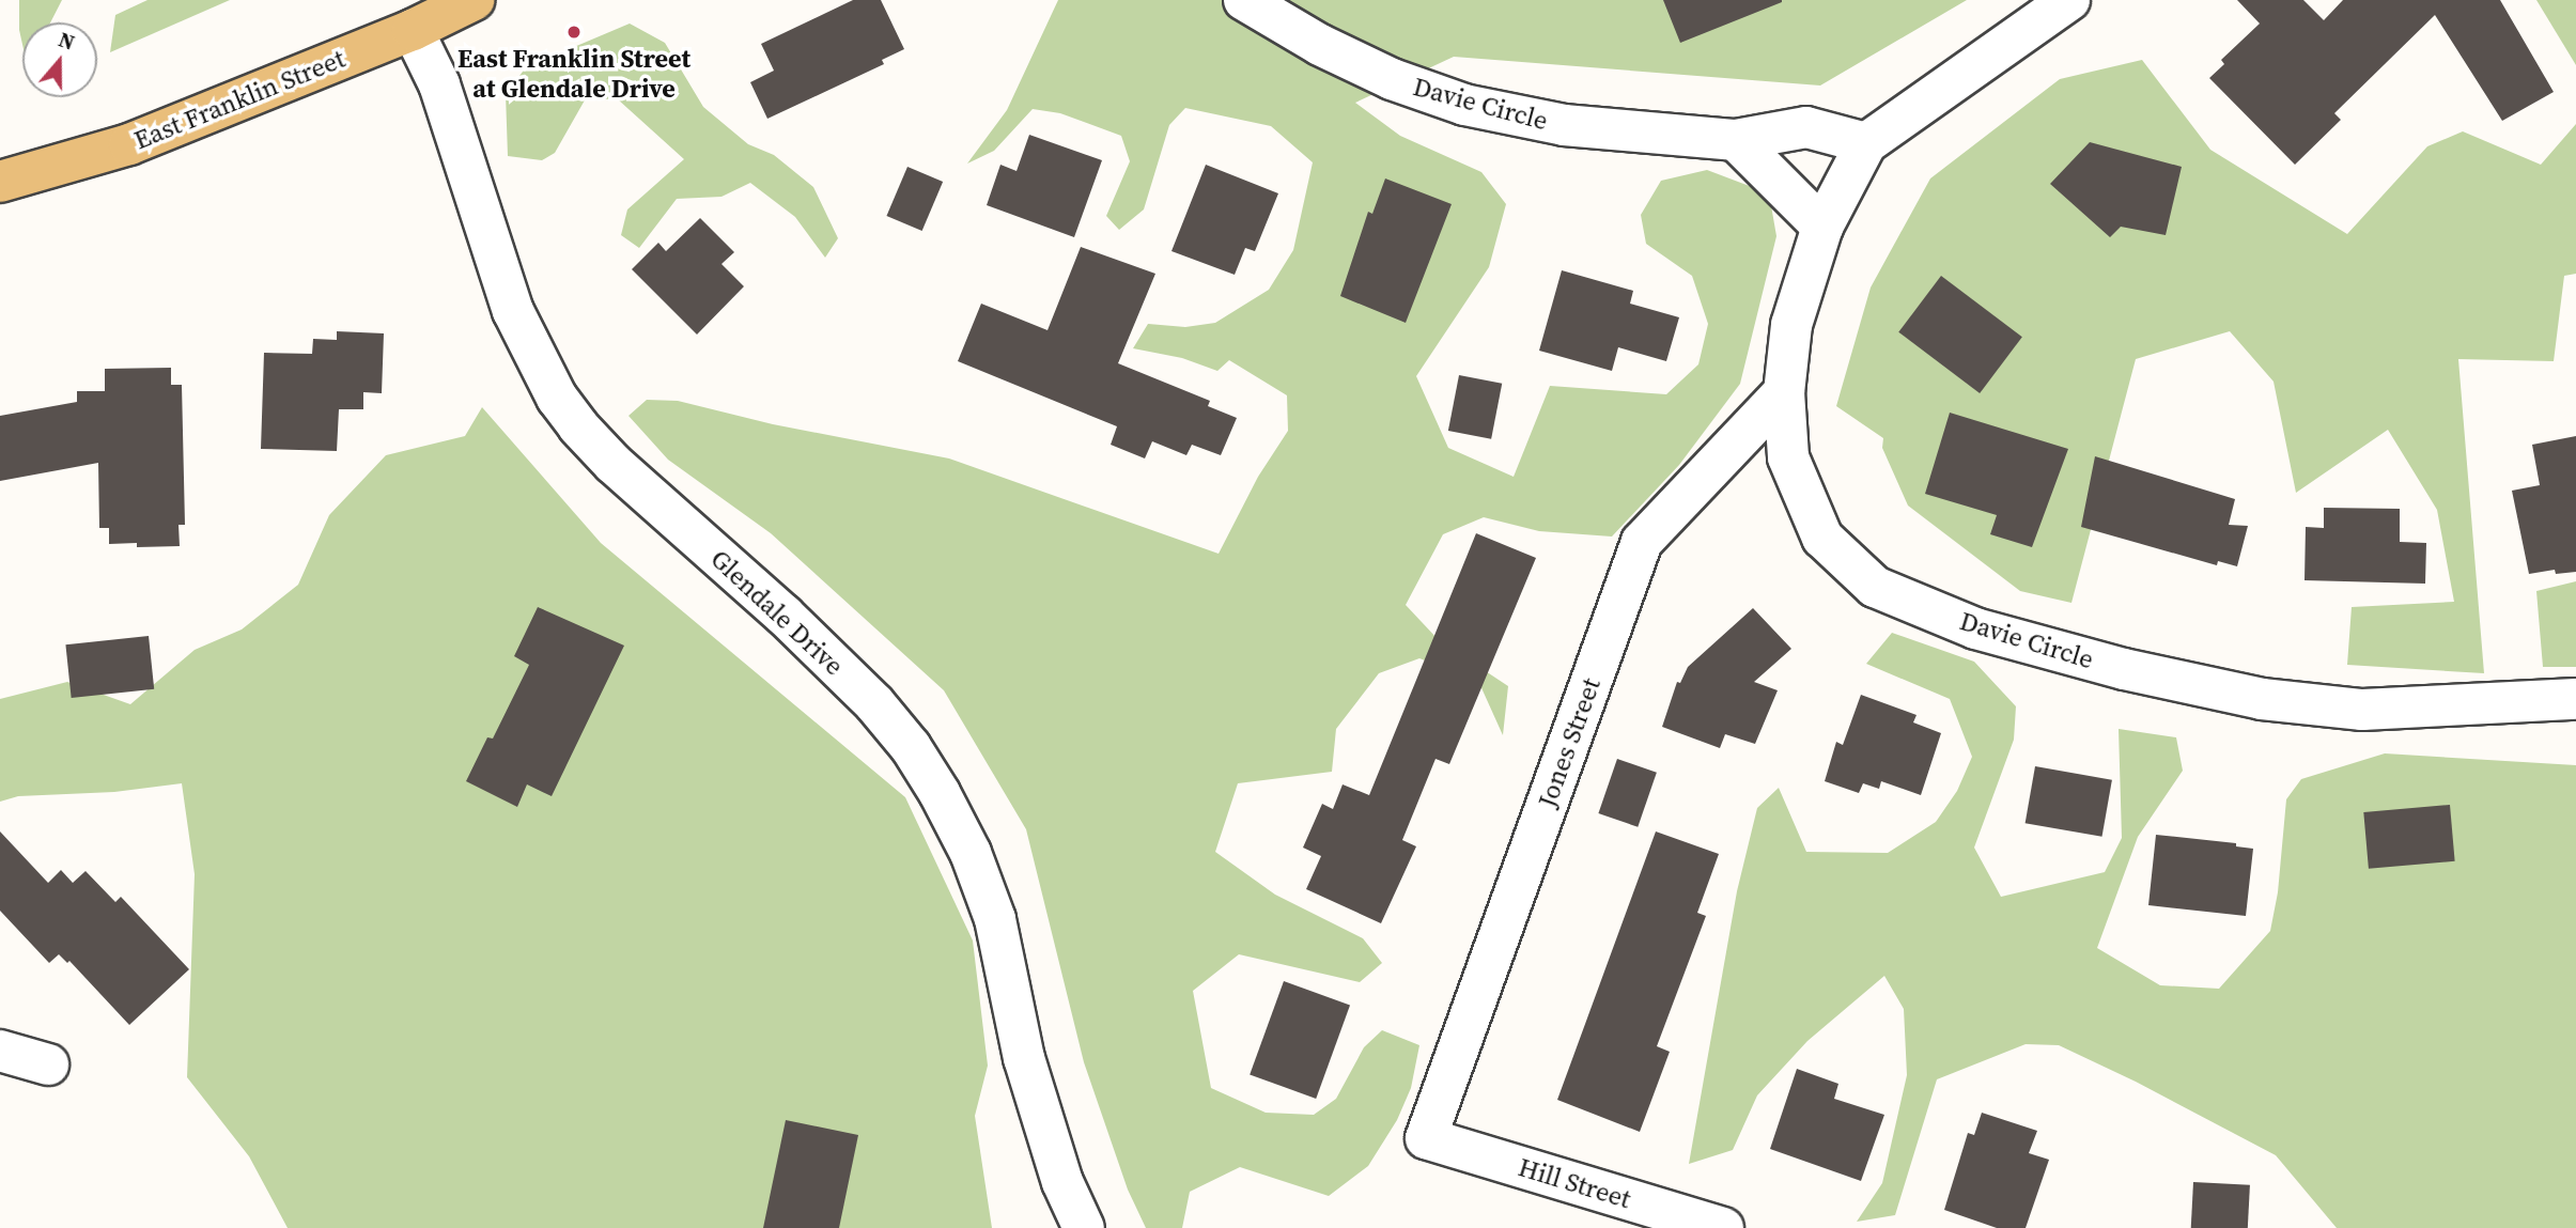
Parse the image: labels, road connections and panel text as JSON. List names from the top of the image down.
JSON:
{
  "streets": {
    "main road": ["East Franklin Street"],
    "street": [
      "Davie Circle",
      "Glendale Drive",
      "Jones Street",
      "Hill Street"
    ]
  },
  "crossings": [
    ["East Franklin Street", "Glendale Drive"],
    ["Davie Circle", "Jones Street"],
    ["Jones Street", "Hill Street"]
  ],
  "places": ["East Franklin Street at Glendale Drive"],
  "north": "top"
}
